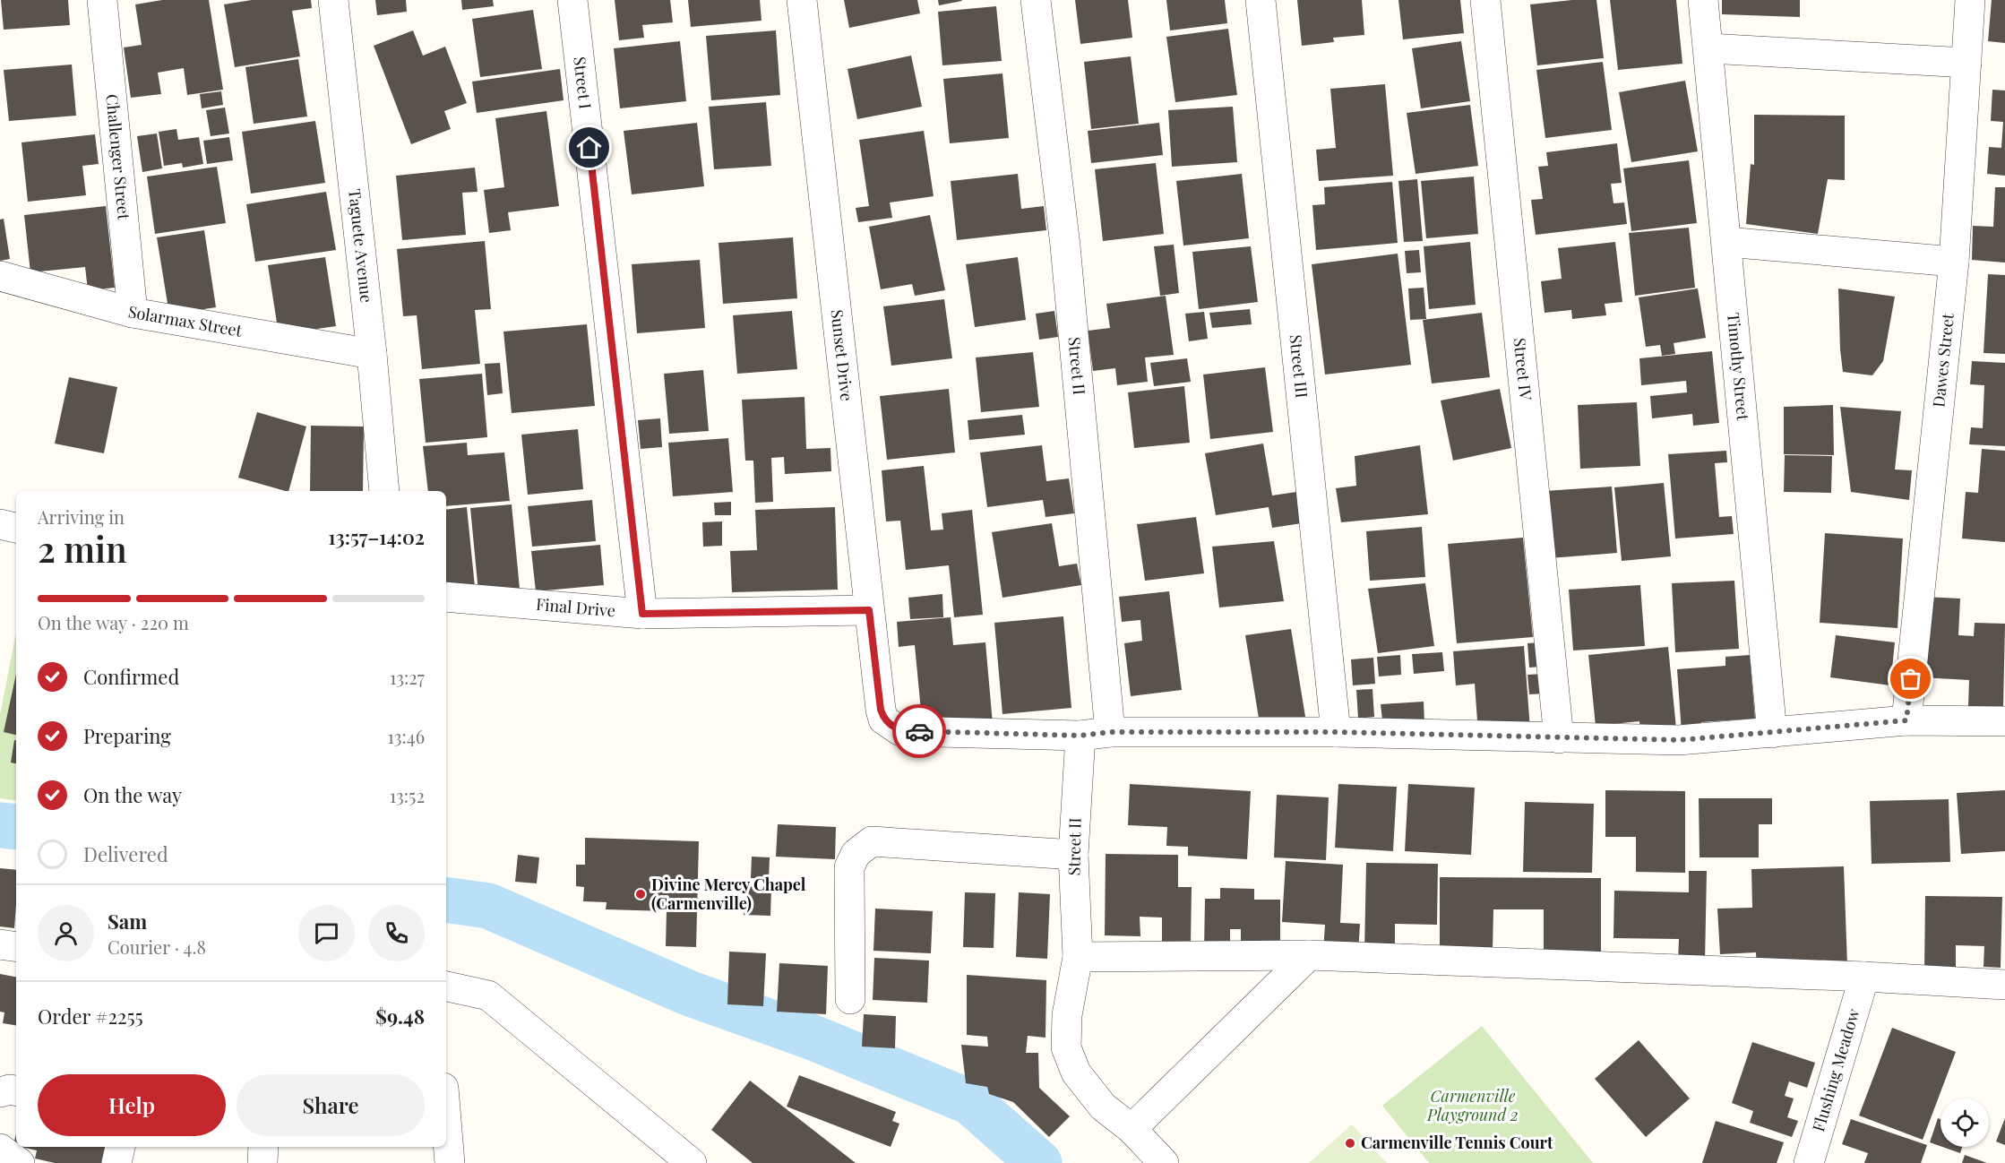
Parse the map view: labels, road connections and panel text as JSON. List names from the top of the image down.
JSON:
{
  "streets": {
    "street": [
      "Street I",
      "Challenger Street",
      "Taguete Avenue",
      "Solarmax Street",
      "Sunset Drive",
      "Dawes Street",
      "Street II",
      "Street III",
      "Timothy Street",
      "Street IV",
      "Final Drive",
      "Flushing Meadow"
    ]
  },
  "crossings": [
    ["Street I", "Final Drive"],
    ["Challenger Street", "Solarmax Street"],
    ["Taguete Avenue", "Solarmax Street"],
    ["Sunset Drive", "Street II"],
    ["Sunset Drive", "Final Drive"]
  ],
  "parks": ["Carmenville Playground 2"],
  "places": ["Divine Mercy Chapel (Carmenville)", "Carmenville Tennis Court"],
  "page": {
    "heading": ["2 min", "Arriving in", "13:57–14:02"],
    "panel": [
      "Sam",
      "Courier · 4.8",
      "Order #2255",
      "$9.48"
    ],
    "bar": "On the way · 220 m",
    "list": [
      ["Confirmed", "13:27"],
      ["Preparing", "13:46"],
      ["On the way", "13:52"],
      "Delivered"
    ],
    "buttons": ["Help", "Share"]
  }
}
